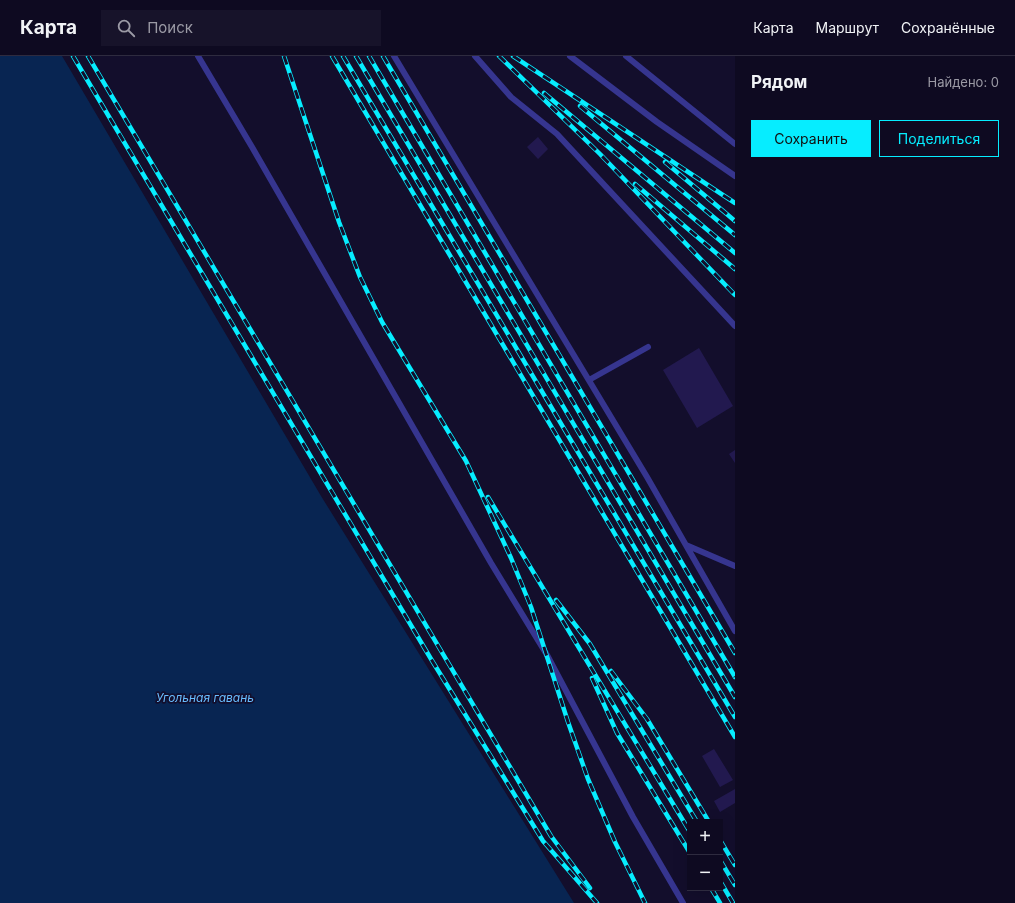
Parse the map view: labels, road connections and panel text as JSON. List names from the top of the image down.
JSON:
{
  "water": ["Угольная гавань"],
  "page": {
    "header": "Карта",
    "search": "Поиск",
    "nav": ["Карта", "Маршрут", "Сохранённые"],
    "heading": ["Рядом", "Найдено: 0"],
    "buttons": ["Сохранить", "Поделиться"],
    "map_buttons": ["+", "−"]
  }
}
